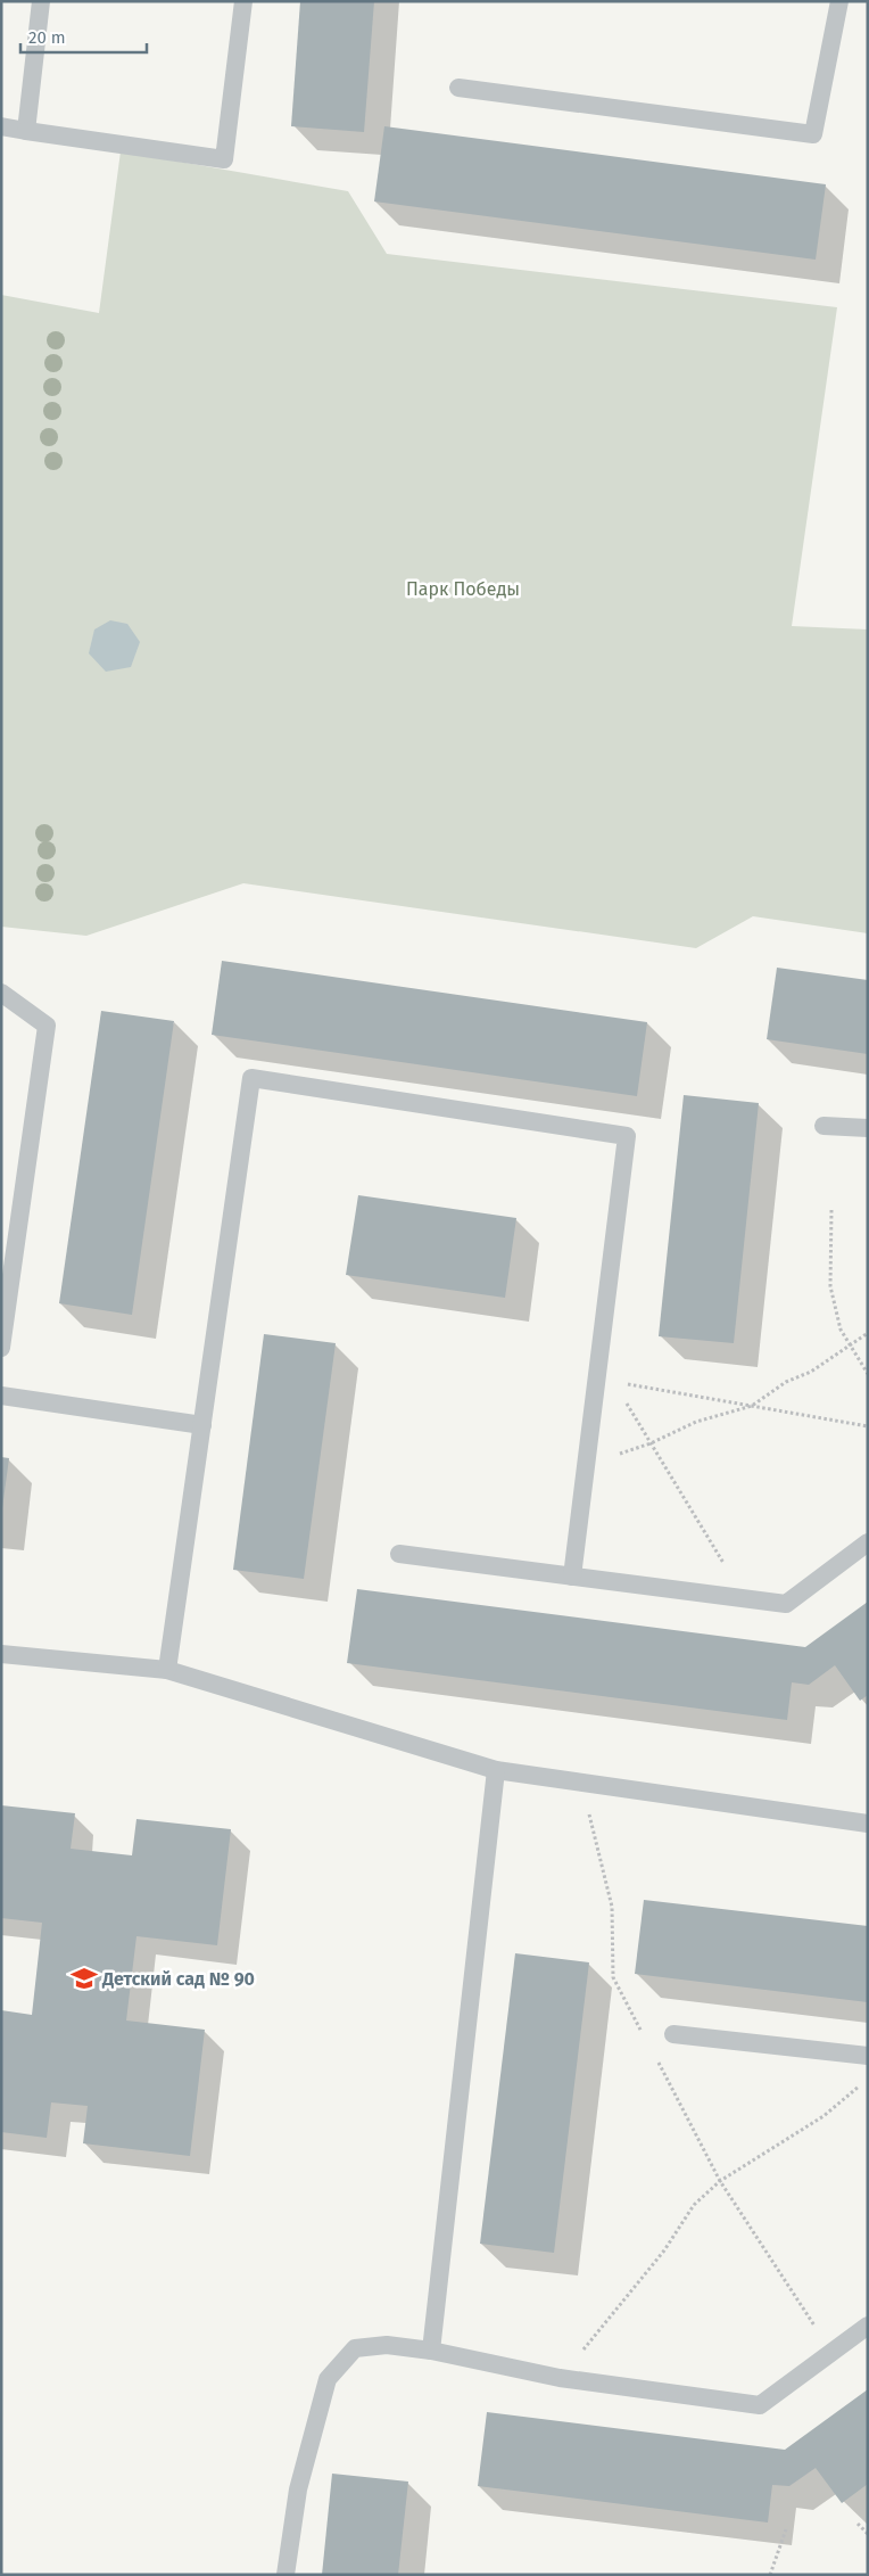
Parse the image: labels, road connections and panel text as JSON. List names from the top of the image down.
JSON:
{
  "parks": ["Парк Победы"],
  "places": {
    "school or university": ["Детский сад № 90"]
  },
  "scale_bar": "20 m"
}
